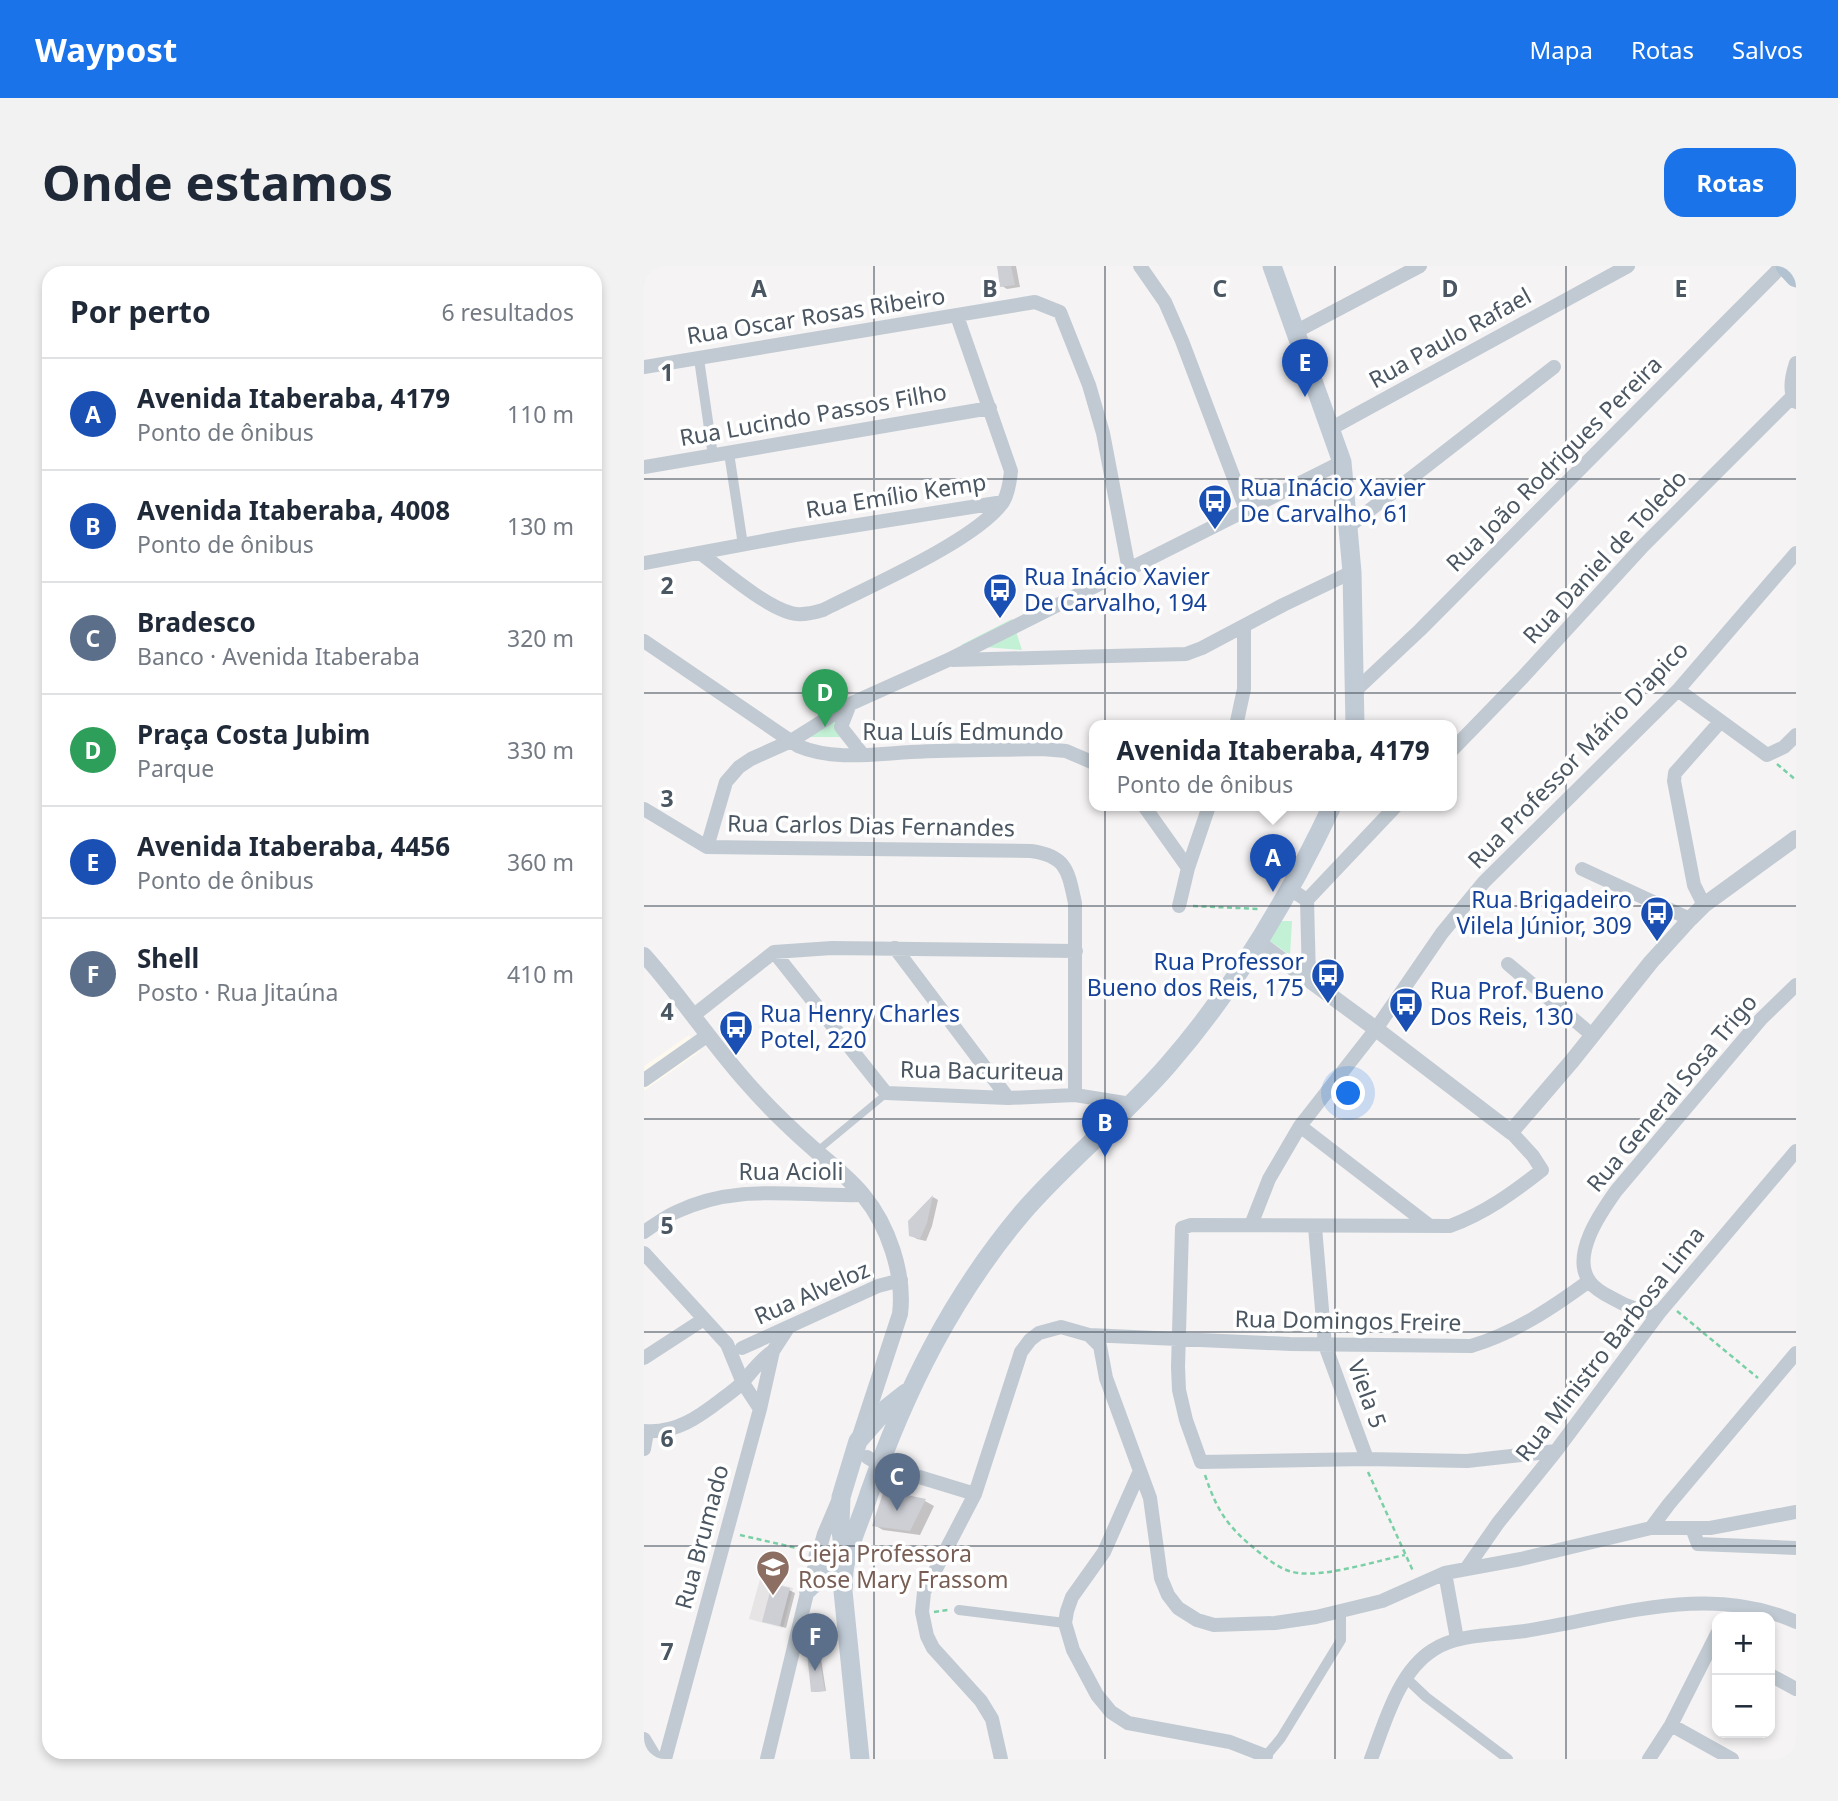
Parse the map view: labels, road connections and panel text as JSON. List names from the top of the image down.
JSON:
{
  "streets": {
    "street": [
      "Rua Oscar Rosas Ribeiro",
      "Rua Paulo Rafael",
      "Rua Lucindo Passos Filho",
      "Rua João Rodrigues Pereira",
      "Rua Emílio Kemp",
      "Rua Daniel de Toledo",
      "Rua Luís Edmundo",
      "Rua Professor Mário D'apico",
      "Rua Carlos Dias Fernandes",
      "Rua Bacuriteua",
      "Rua General Sosa Trigo",
      "Rua Acioli",
      "Rua Alveloz",
      "Rua Domingos Freire",
      "Rua Ministro Barbosa Lima",
      "Viela 5",
      "Rua Brumado"
    ]
  },
  "crossings": [
    ["Rua Oscar Rosas Ribeiro", "Rua Emílio Kemp"],
    ["Rua Lucindo Passos Filho", "Rua Emílio Kemp"],
    ["Rua Carlos Dias Fernandes", "Rua Bacuriteua"],
    ["Rua General Sosa Trigo", "Rua Domingos Freire"],
    ["Rua Alveloz", "Rua Brumado"],
    ["Rua Domingos Freire", "Viela 5"]
  ],
  "places": {
    "bus stop": [
      "Rua Inácio Xavier De Carvalho, 61",
      "Rua Inácio Xavier De Carvalho, 194",
      "Rua Brigadeiro Vilela Júnior, 309",
      "Rua Professor Bueno dos Reis, 175",
      "Rua Prof. Bueno Dos Reis, 130",
      "Rua Henry Charles Potel, 220"
    ],
    "school or university": ["Cieja Professora Rose Mary Frassom"]
  },
  "page": {
    "header": "Waypost",
    "nav": ["Mapa", "Rotas", "Salvos"],
    "buttons": "Rotas",
    "title": "Onde estamos",
    "heading": ["Por perto", "6 resultados"],
    "pins": [
      "E",
      "D",
      "A",
      "B",
      "C",
      "F"
    ],
    "list": [
      {
        "mark": "A",
        "name": "Avenida Itaberaba, 4179",
        "note": "Ponto de ônibus",
        "value": "110 m"
      },
      {
        "mark": "B",
        "name": "Avenida Itaberaba, 4008",
        "note": "Ponto de ônibus",
        "value": "130 m"
      },
      {
        "mark": "C",
        "name": "Bradesco",
        "note": "Banco · Avenida Itaberaba",
        "value": "320 m"
      },
      {
        "mark": "D",
        "name": "Praça Costa Jubim",
        "note": "Parque",
        "value": "330 m"
      },
      {
        "mark": "E",
        "name": "Avenida Itaberaba, 4456",
        "note": "Ponto de ônibus",
        "value": "360 m"
      },
      {
        "mark": "F",
        "name": "Shell",
        "note": "Posto · Rua Jitaúna",
        "value": "410 m"
      }
    ],
    "popup": ["Avenida Itaberaba, 4179", "Ponto de ônibus"],
    "map_buttons": ["+", "−"]
  },
  "grid": {
    "columns": [
      "A",
      "B",
      "C",
      "D",
      "E"
    ],
    "rows": [
      "1",
      "2",
      "3",
      "4",
      "5",
      "6",
      "7"
    ]
  }
}
